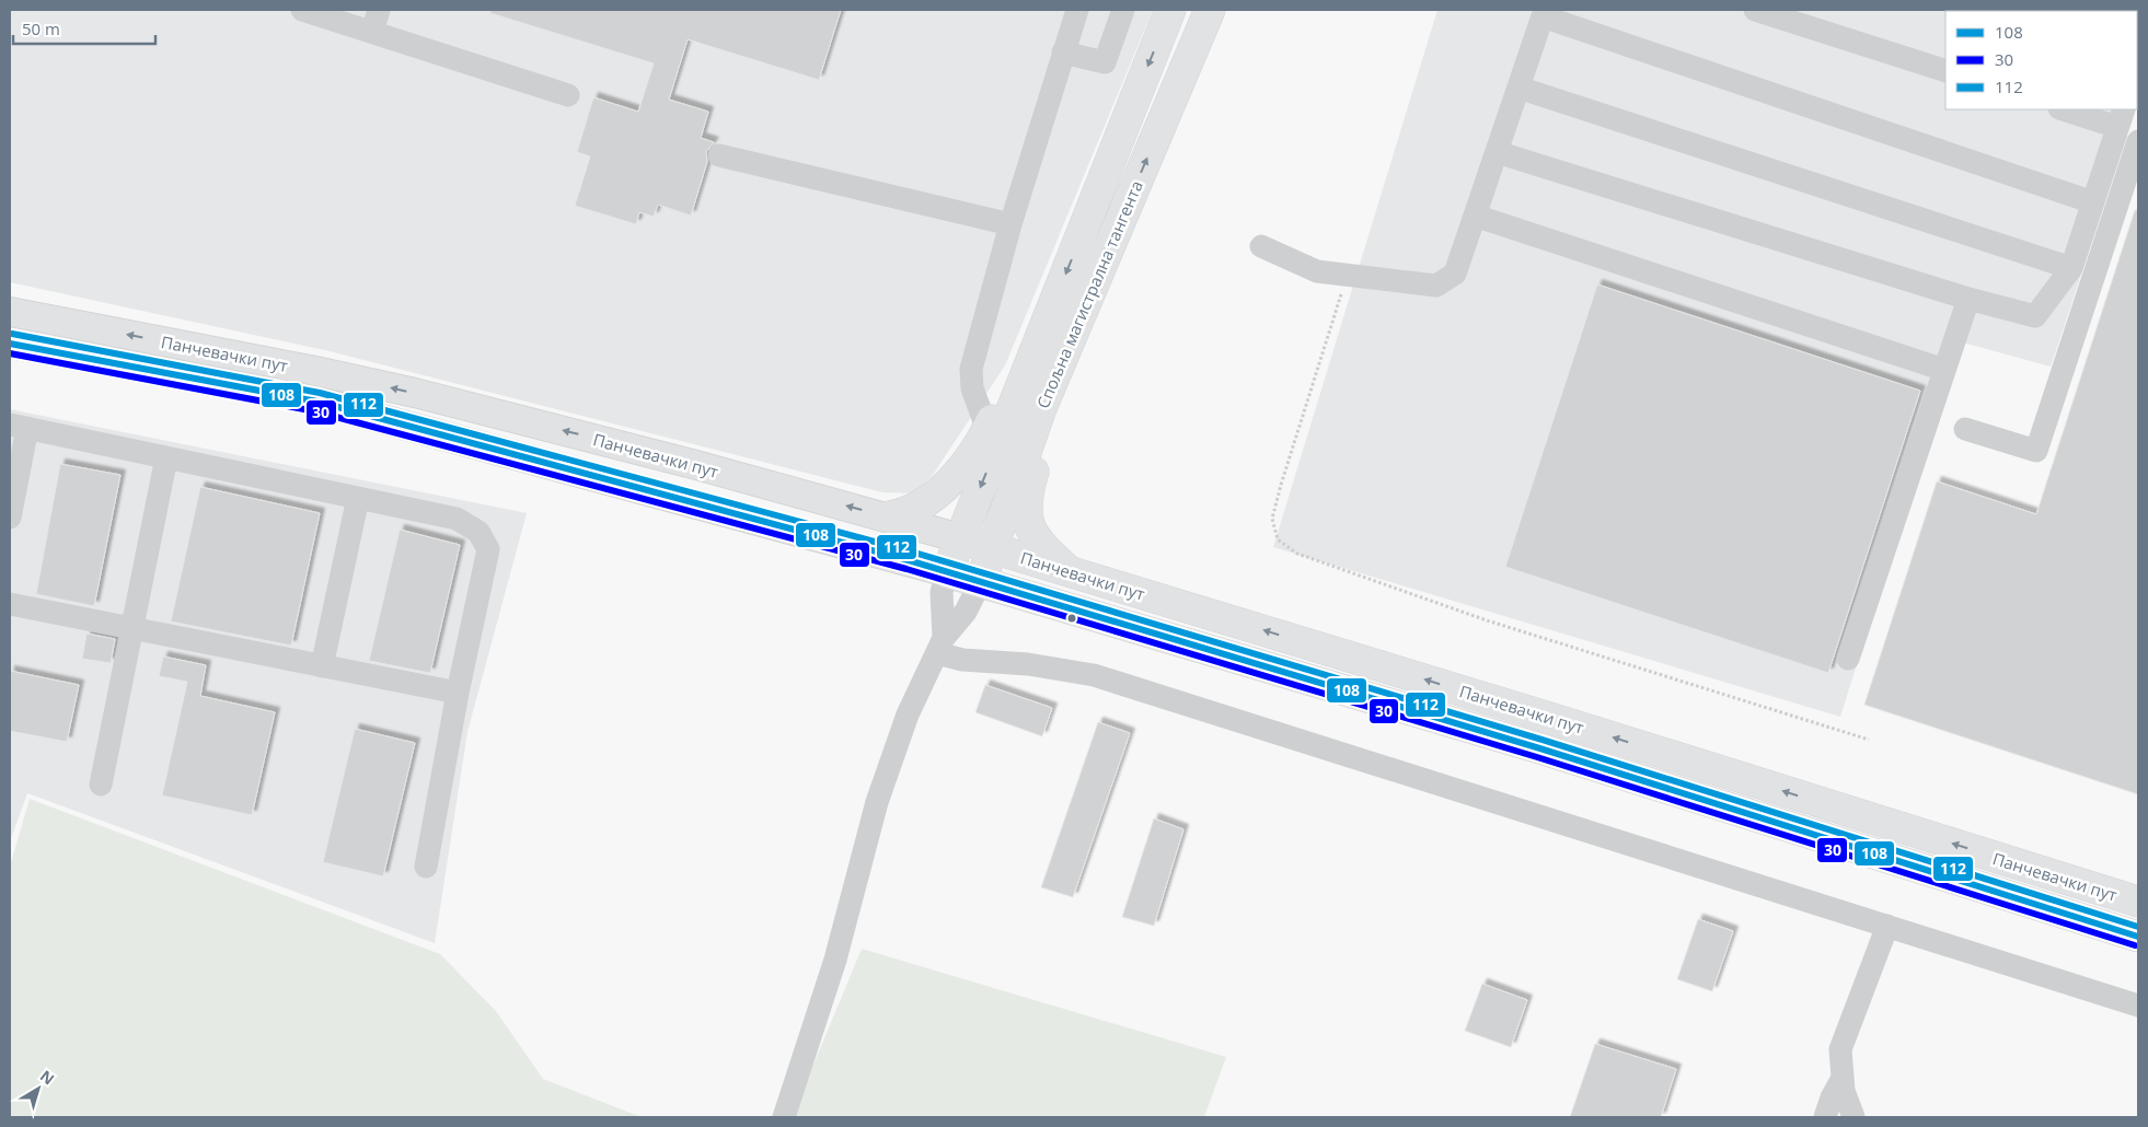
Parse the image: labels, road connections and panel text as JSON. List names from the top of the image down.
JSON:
{
  "streets": {
    "highway": ["Спољна магистрална тангента", "Панчевачки пут"]
  },
  "crossings": [
    ["Спољна магистрална тангента", "Панчевачки пут"]
  ],
  "lines": ["transit line 112", "transit line 108", "transit line 30"],
  "legend": ["108", "30", "112"],
  "scale_bar": "50 m",
  "north": "top right"
}
